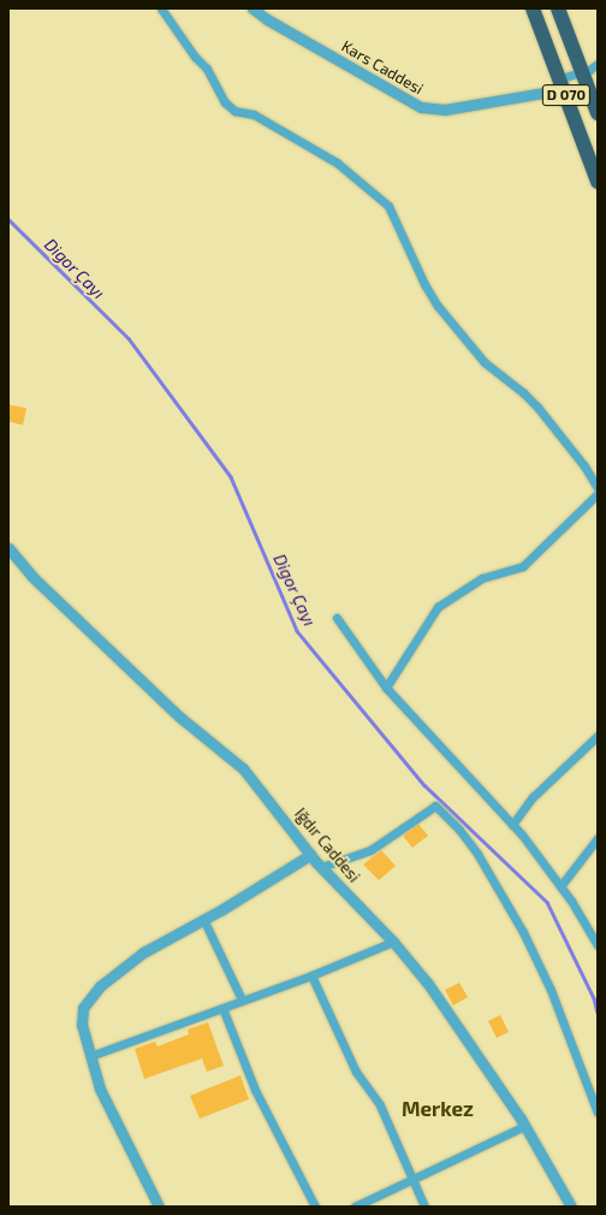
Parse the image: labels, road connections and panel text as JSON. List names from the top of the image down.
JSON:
{
  "streets": {
    "highway": ["D 070"],
    "street": ["Kars Caddesi", "Iğdır Caddesi"]
  },
  "crossings": [
    ["Kars Caddesi", "D 070"]
  ],
  "districts": ["Merkez"],
  "water": ["Digor Çayı"]
}
